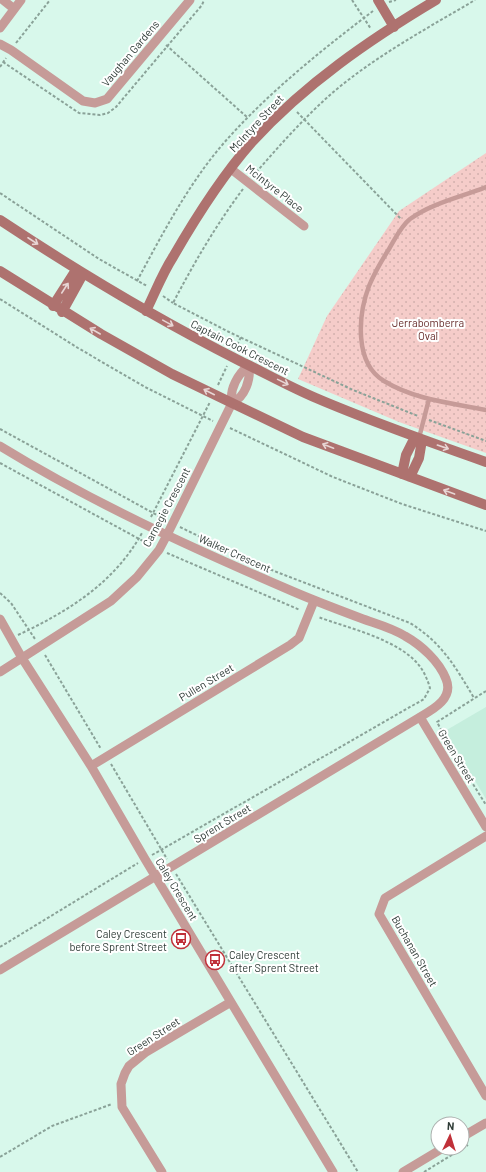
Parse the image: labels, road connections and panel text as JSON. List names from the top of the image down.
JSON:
{
  "streets": {
    "main road": ["McIntyre Street", "Captain Cook Crescent"],
    "street": [
      "Vaughan Gardens",
      "McIntyre Place",
      "Carnegie Crescent",
      "Walker Crescent",
      "Pullen Street",
      "Green Street",
      "Sprent Street",
      "Caley Crescent",
      "Buchanan Street"
    ]
  },
  "crossings": [
    ["McIntyre Street", "McIntyre Place"],
    ["McIntyre Street", "Captain Cook Crescent"],
    ["Captain Cook Crescent", "Carnegie Crescent"],
    ["Carnegie Crescent", "Walker Crescent"],
    ["Carnegie Crescent", "Caley Crescent"],
    ["Walker Crescent", "Pullen Street"],
    ["Walker Crescent", "Sprent Street"],
    ["Pullen Street", "Caley Crescent"],
    ["Green Street", "Sprent Street"],
    ["Green Street", "Caley Crescent"],
    ["Sprent Street", "Caley Crescent"]
  ],
  "parks": ["Jerrabomberra Oval"],
  "places": {
    "bus stop": ["Caley Crescent before Sprent Street", "Caley Crescent after Sprent Street"]
  },
  "north": "top"
}
